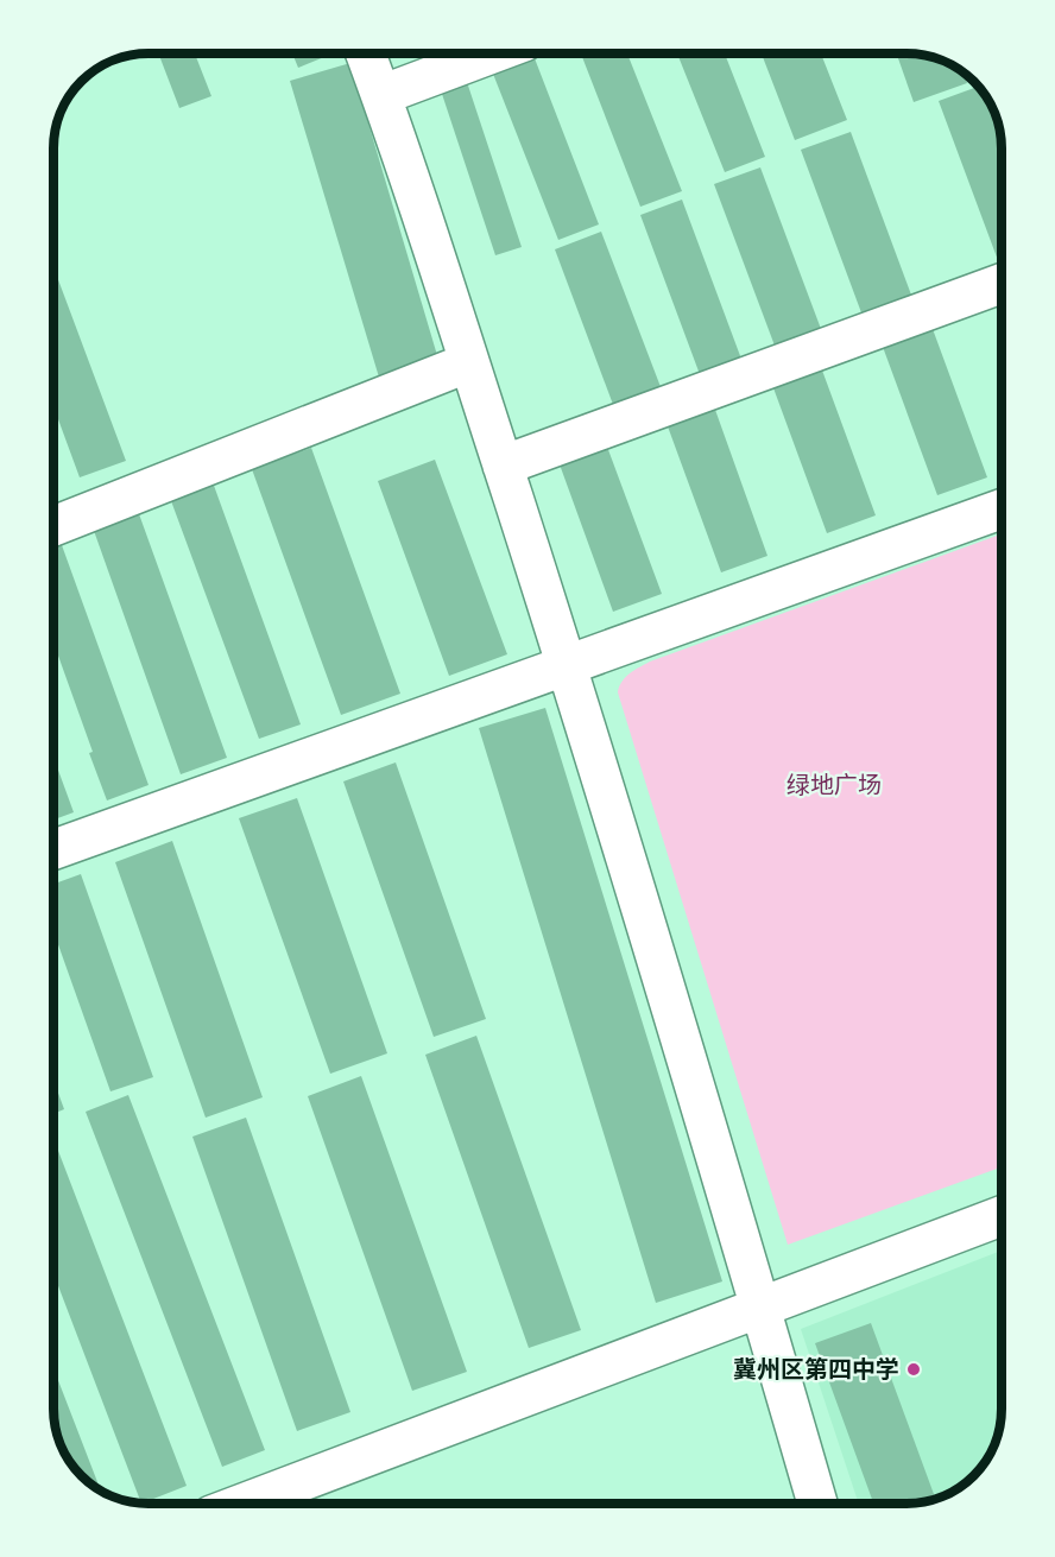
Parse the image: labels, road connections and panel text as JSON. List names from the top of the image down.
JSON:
{
  "parks": ["绿地广场"],
  "places": ["冀州区第四中学"]
}
